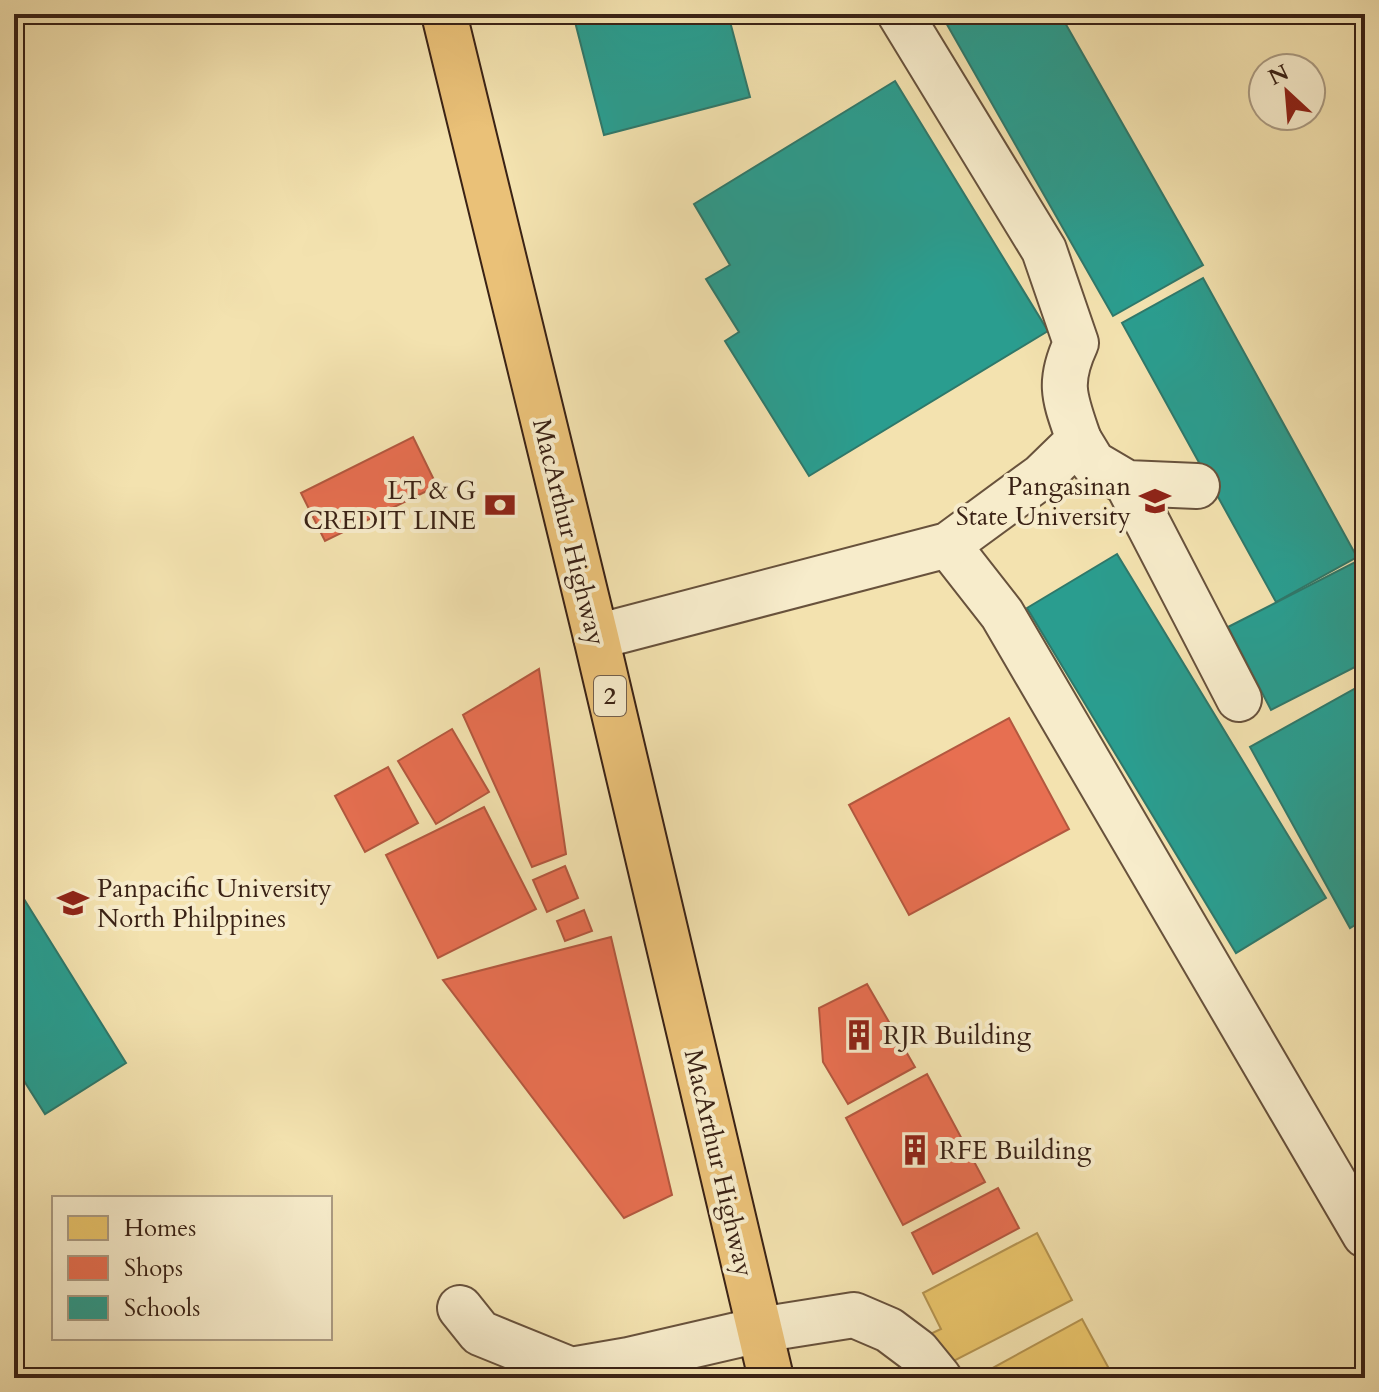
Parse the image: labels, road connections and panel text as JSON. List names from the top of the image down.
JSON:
{
  "streets": {
    "main road": ["MacArthur Highway", "2"]
  },
  "places": {
    "school or university": ["Pangasinan State University", "Panpacific University North Philppines"],
    "bank": ["LT & G CREDIT LINE"],
    "building": ["RJR Building", "RFE Building"]
  },
  "legend": ["Homes", "Shops", "Schools"],
  "north": "top left"
}
